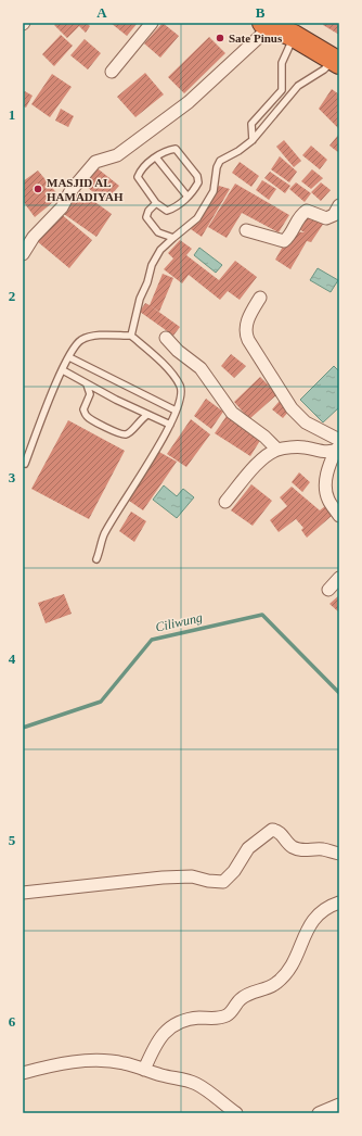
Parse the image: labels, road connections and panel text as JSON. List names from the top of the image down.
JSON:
{
  "water": ["Ciliwung"],
  "places": ["Sate Pinus", "MASJID AL HAMADIYAH"],
  "grid": {
    "columns": ["A", "B"],
    "rows": [
      "1",
      "2",
      "3",
      "4",
      "5",
      "6"
    ]
  }
}
